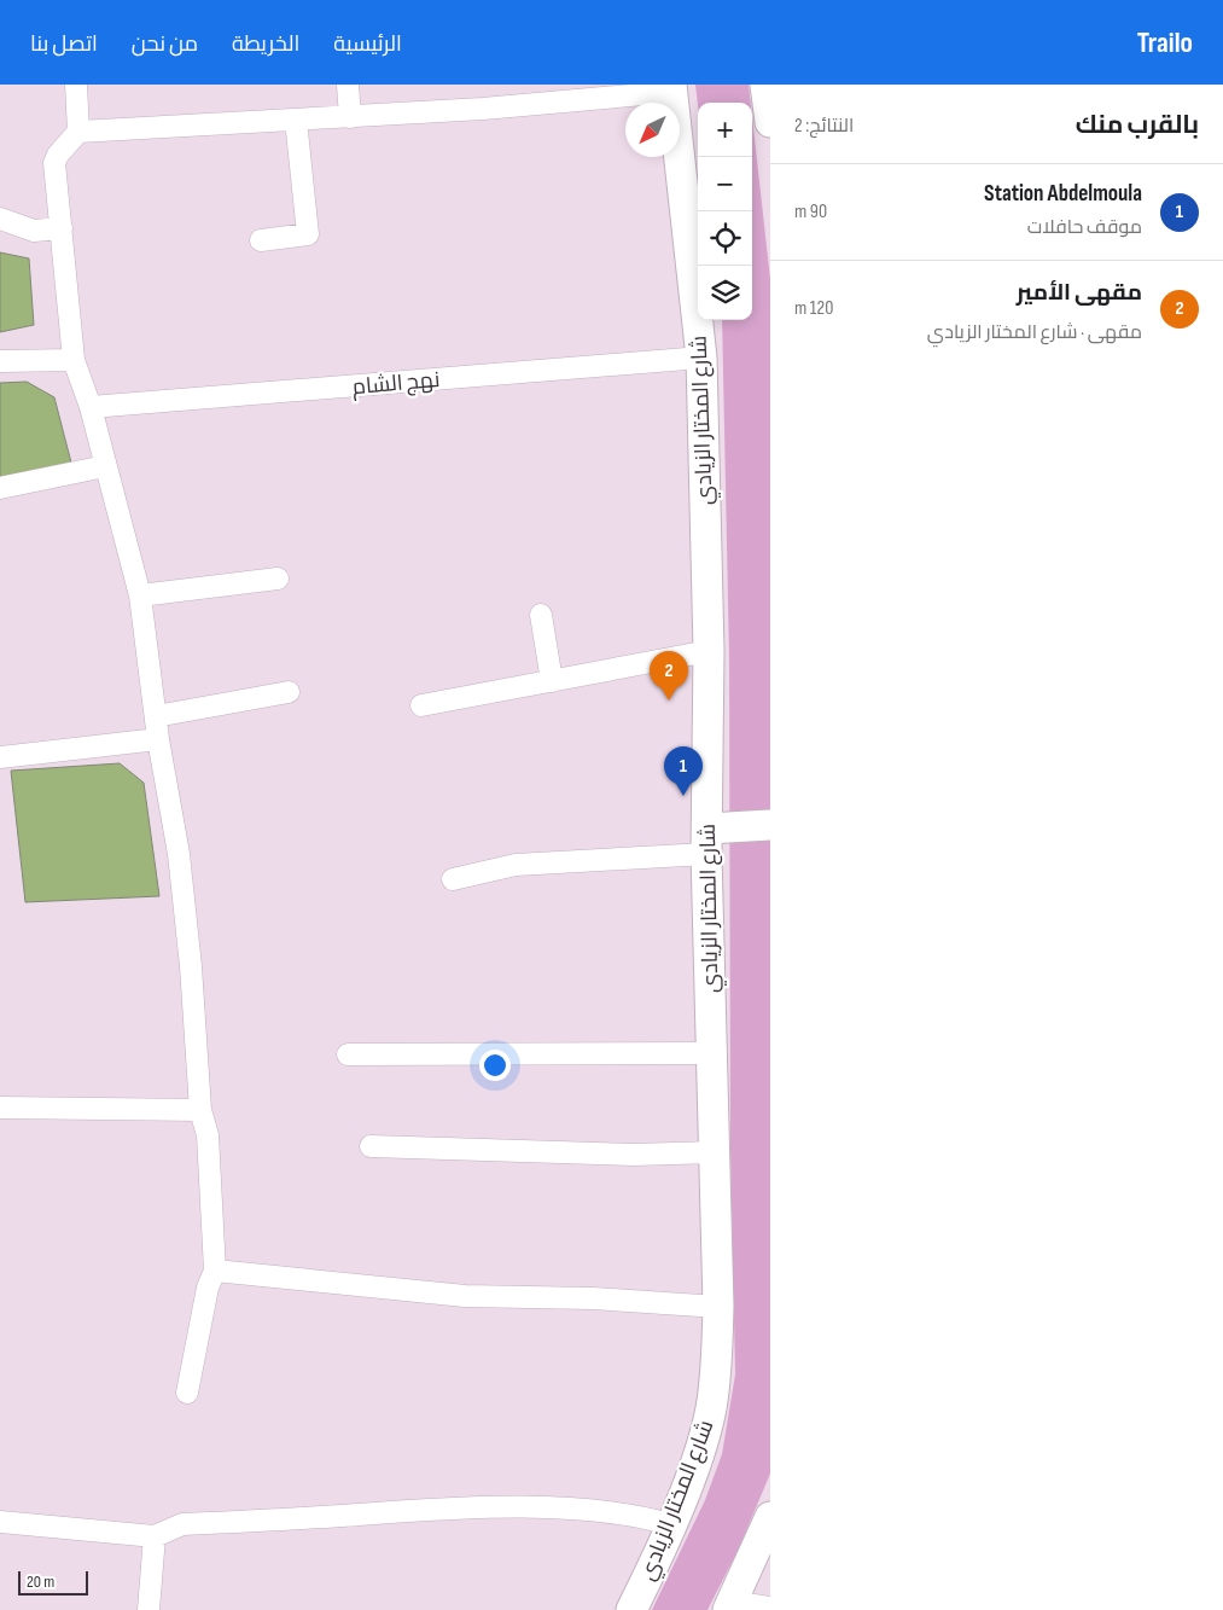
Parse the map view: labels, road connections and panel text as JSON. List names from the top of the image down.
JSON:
{
  "streets": {
    "main road": ["شارع المختار الزيادي"],
    "street": ["نهج الشام"]
  },
  "crossings": [
    ["نهج الشام", "شارع المختار الزيادي"]
  ],
  "scale_bar": "20 m",
  "north": "bottom left",
  "page": {
    "header": "Trailo",
    "nav": [
      "الرئيسية",
      "الخريطة",
      "من نحن",
      "اتصل بنا"
    ],
    "heading": ["بالقرب منك", "النتائج: 2"],
    "map_buttons": ["+", "−"],
    "list": [
      {
        "mark": "1",
        "name": "Station Abdelmoula",
        "note": "موقف حافلات",
        "value": "90 m"
      },
      {
        "mark": "2",
        "name": "مقهى الأمير",
        "note": "مقهى · شارع المختار الزيادي",
        "value": "120 m"
      }
    ],
    "pins": ["2", "1"],
    "scale": "20 m"
  }
}
